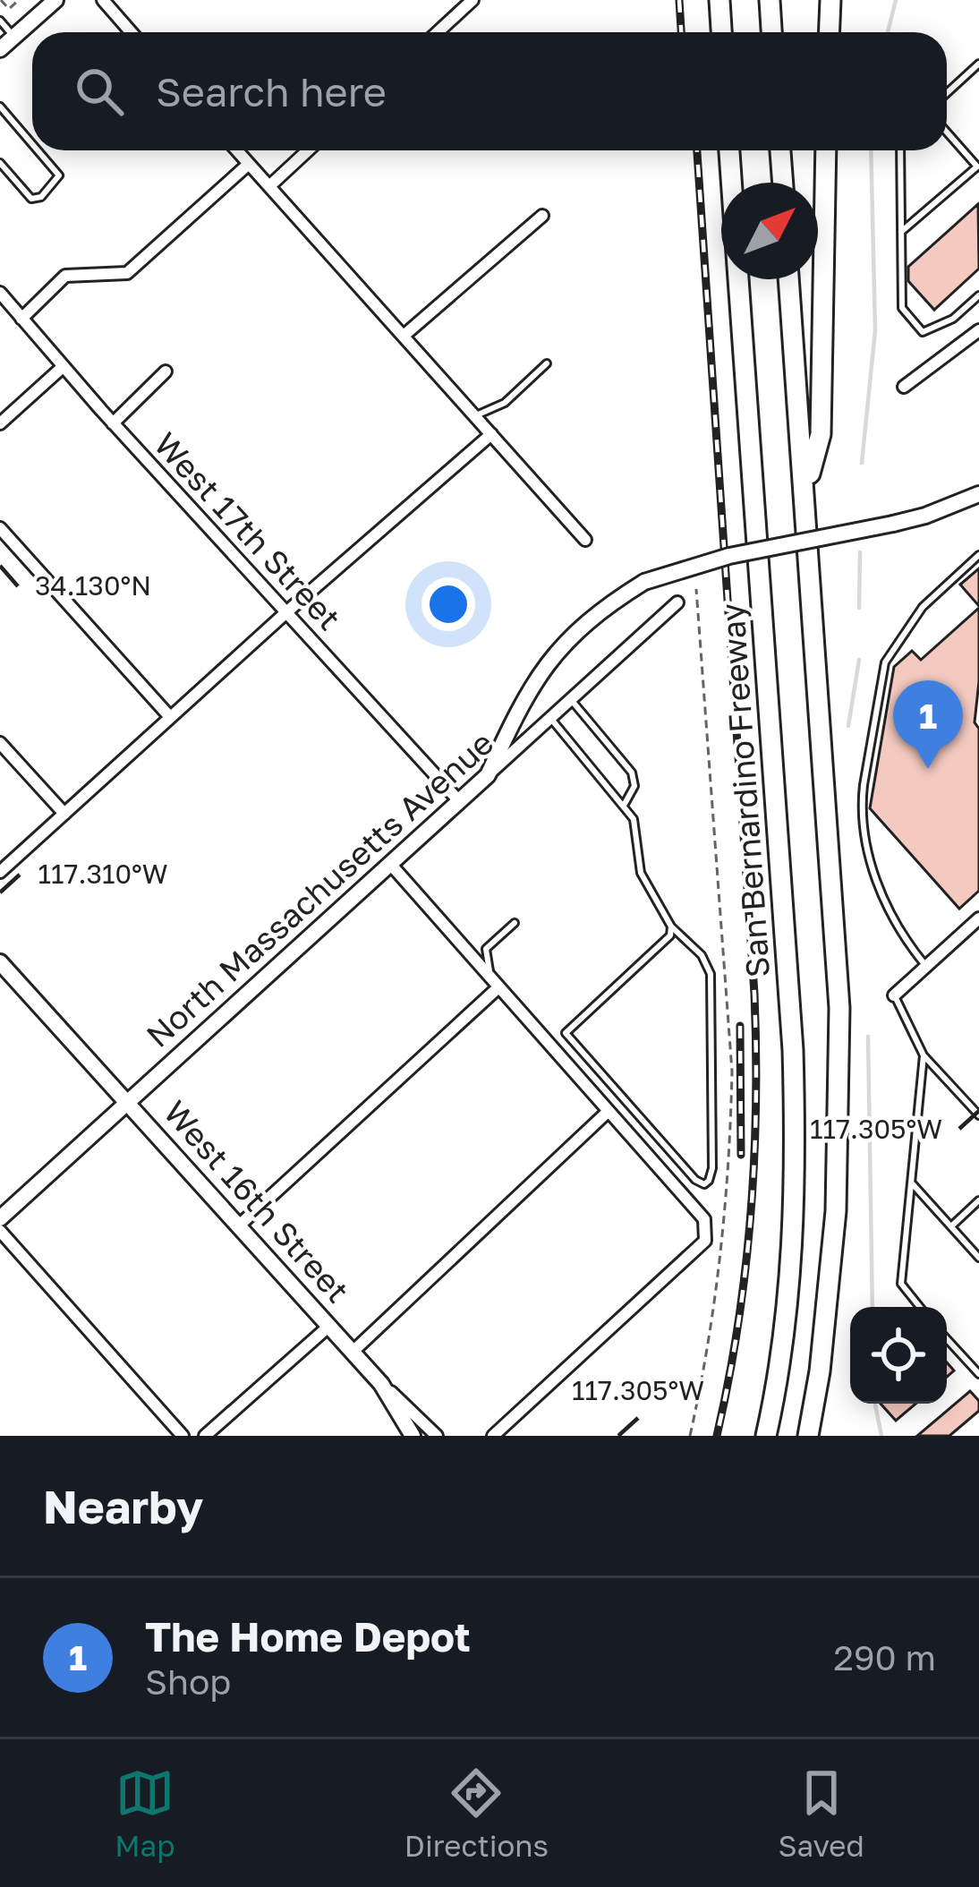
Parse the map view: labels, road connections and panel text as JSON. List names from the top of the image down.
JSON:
{
  "streets": {
    "highway": ["San Bernardino Freeway"],
    "street": ["West 17th Street", "North Massachusetts Avenue", "West 16th Street"]
  },
  "crossings": [
    ["West 17th Street", "North Massachusetts Avenue"],
    ["North Massachusetts Avenue", "West 16th Street"]
  ],
  "north": "top right",
  "page": {
    "search": "Search here",
    "pins": "1",
    "heading": "Nearby",
    "list": [
      {
        "mark": "1",
        "name": "The Home Depot",
        "note": "Shop",
        "value": "290 m"
      }
    ],
    "nav": ["Map", "Directions", "Saved"]
  },
  "coordinates": ["34.130°N", "117.310°W", "117.305°W"]
}
